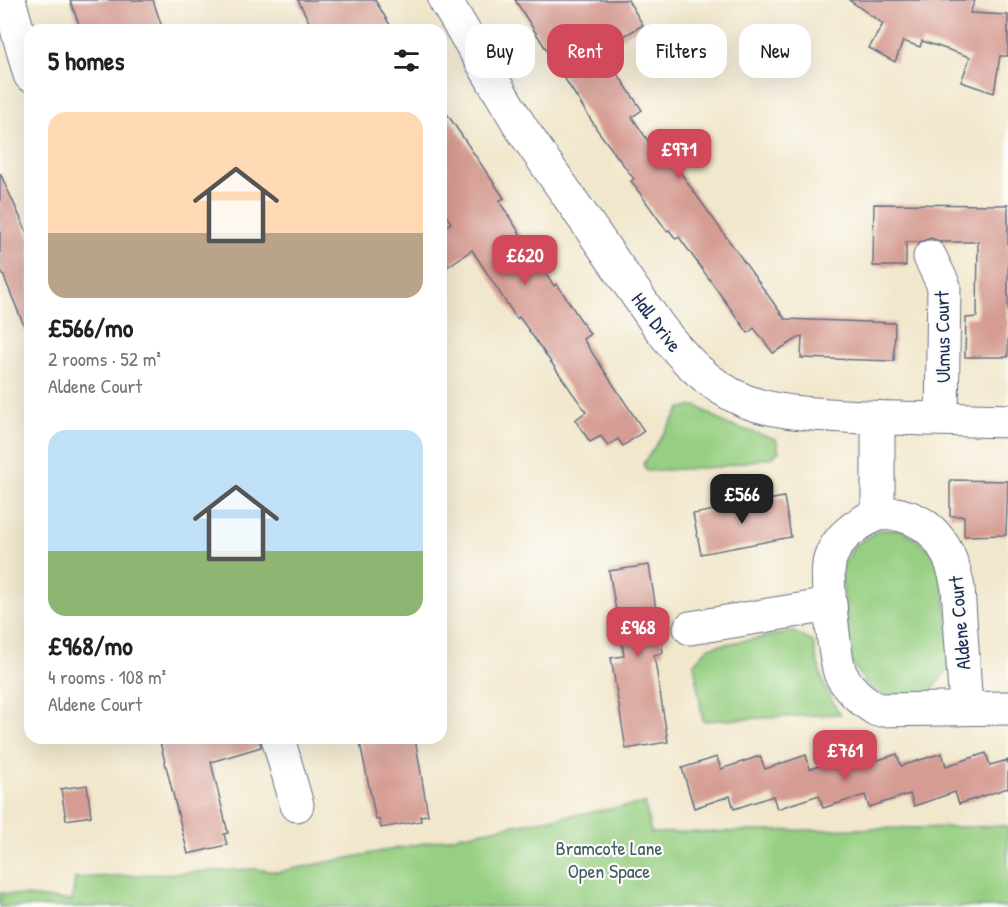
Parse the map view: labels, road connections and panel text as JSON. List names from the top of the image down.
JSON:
{
  "streets": {
    "street": ["Hall Drive", "Ulmus Court", "Aldene Court"]
  },
  "crossings": [
    ["Hall Drive", "Ulmus Court"]
  ],
  "parks": ["Bramcote Lane Open Space"],
  "page": {
    "chip": [
      "Buy",
      "Rent",
      "Filters",
      "New"
    ],
    "heading": "5 homes",
    "list": [
      {
        "name": "£566/mo",
        "note": "2 rooms · 52 m² · Aldene Court"
      },
      {
        "name": "£968/mo",
        "note": "4 rooms · 108 m² · Aldene Court"
      }
    ],
    "price": [
      "£971",
      "£620",
      "£566",
      "£968",
      "£761"
    ]
  }
}
